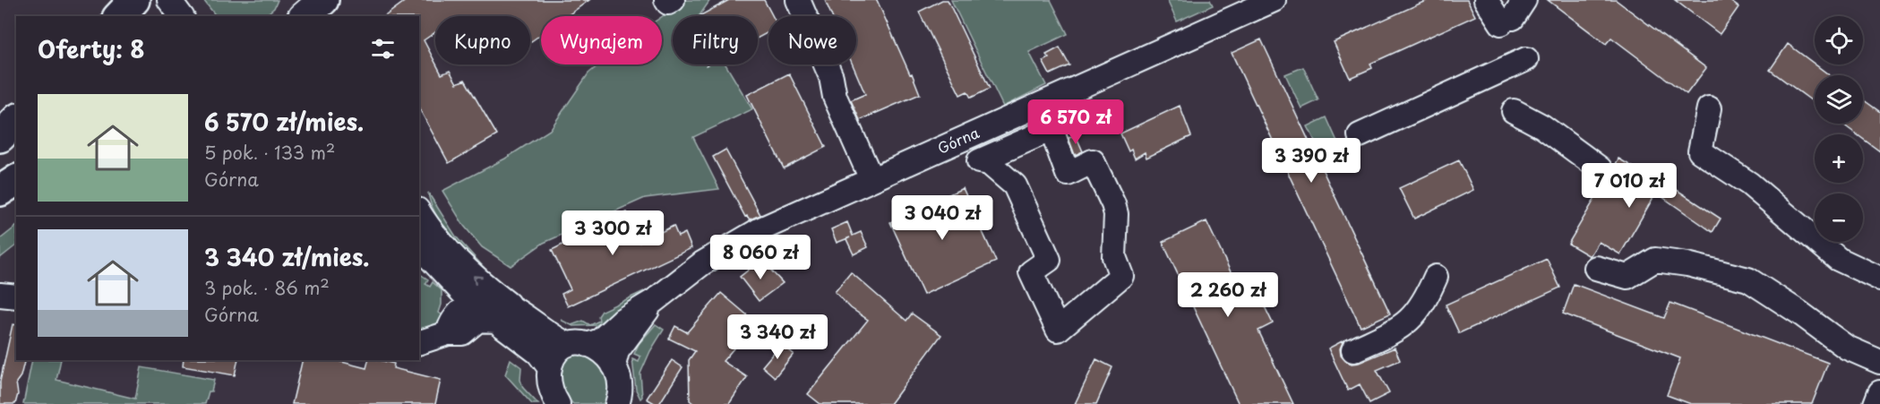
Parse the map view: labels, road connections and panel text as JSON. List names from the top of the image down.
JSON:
{
  "streets": {
    "street": ["Górna"]
  },
  "page": {
    "map_buttons": ["+", "−"],
    "chip": [
      "Kupno",
      "Wynajem",
      "Filtry",
      "Nowe"
    ],
    "heading": "Oferty: 8",
    "list": [
      {
        "name": "6 570 zł/mies.",
        "note": "5 pok. · 133 m² · Górna"
      },
      {
        "name": "3 340 zł/mies.",
        "note": "3 pok. · 86 m² · Górna"
      }
    ],
    "price": [
      "6 570 zł",
      "3 390 zł",
      "7 010 zł",
      "3 040 zł",
      "3 300 zł",
      "8 060 zł",
      "2 260 zł",
      "3 340 zł"
    ]
  }
}
